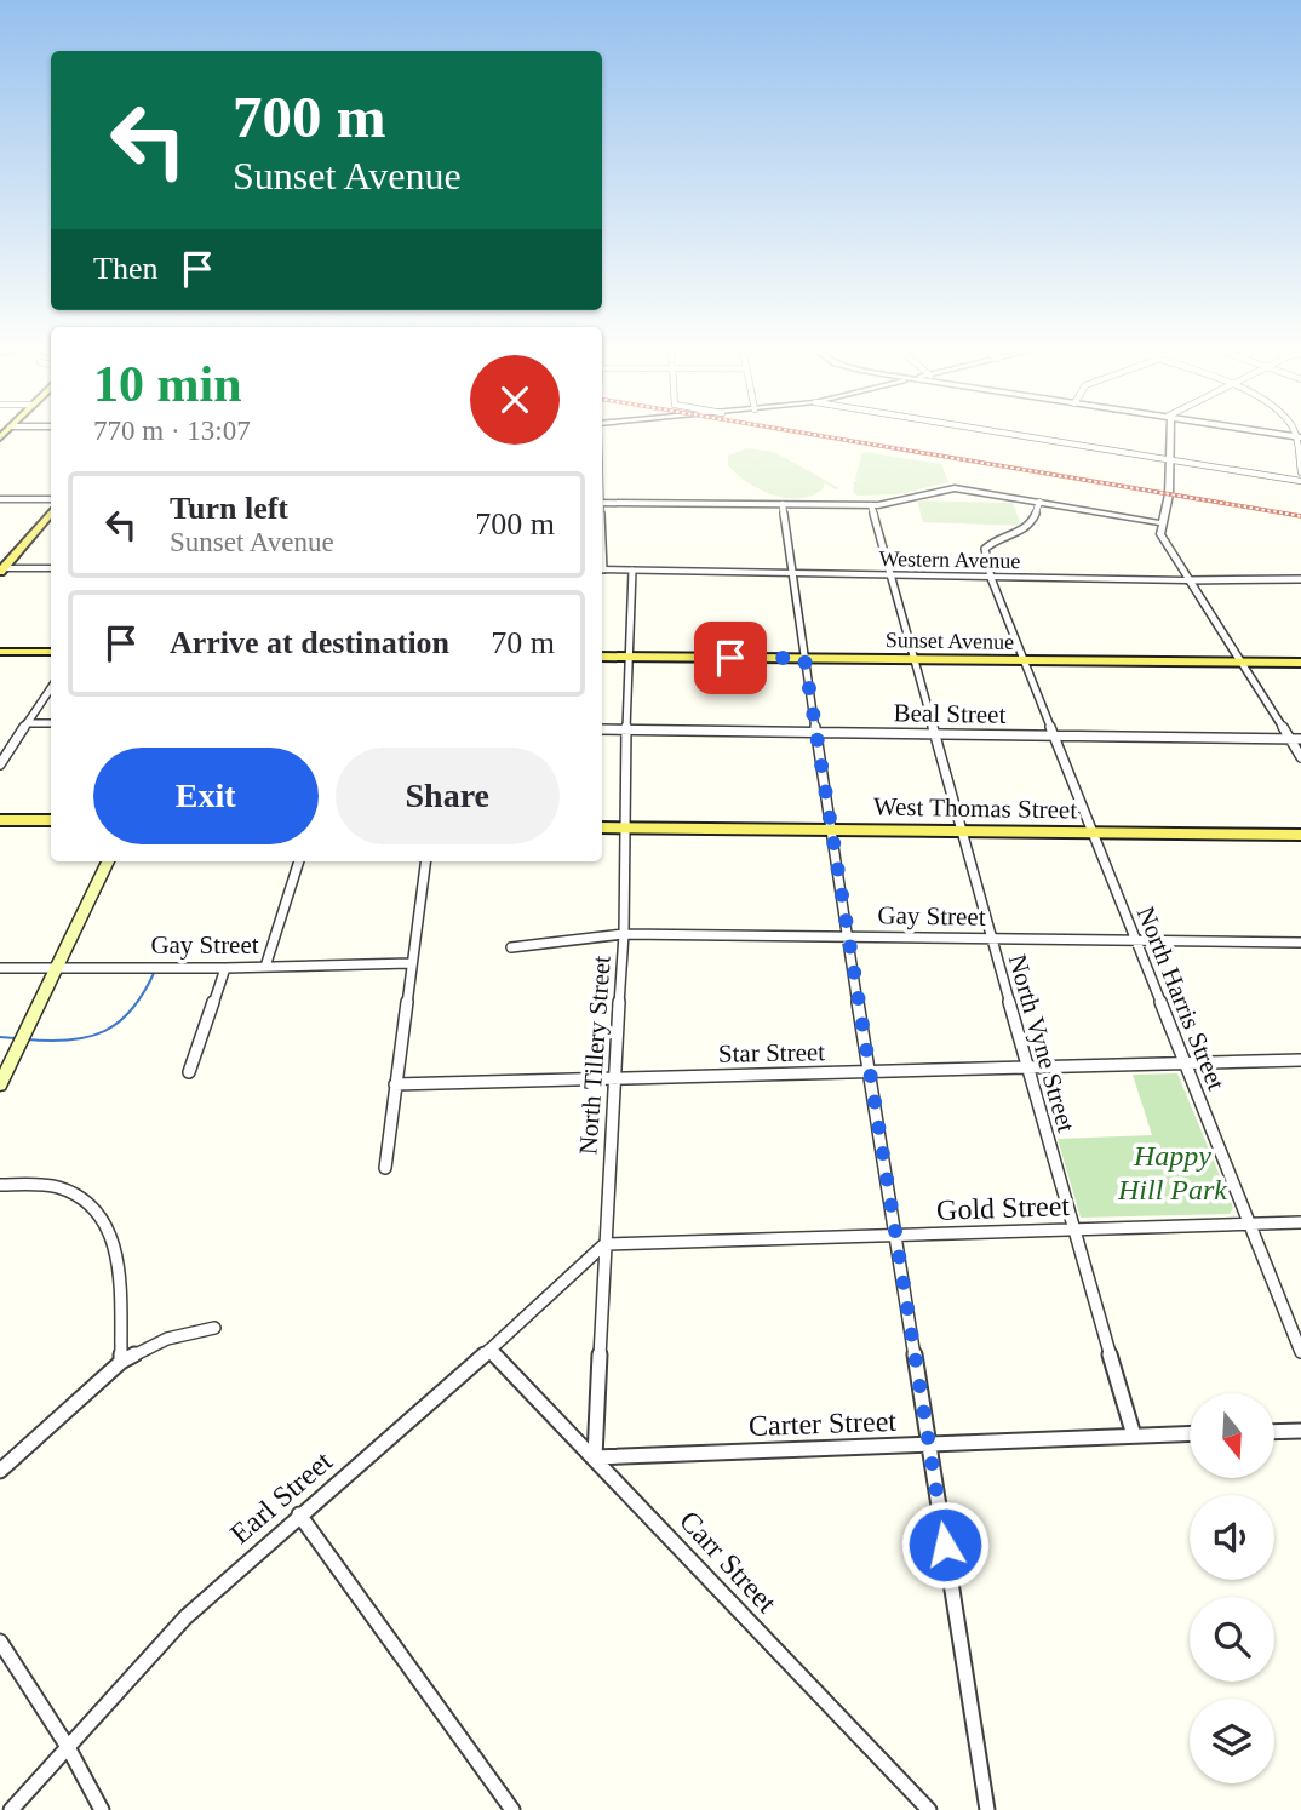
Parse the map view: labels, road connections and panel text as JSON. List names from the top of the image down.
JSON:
{
  "streets": {
    "main road": ["Sunset Avenue", "West Thomas Street"],
    "street": [
      "Western Avenue",
      "Beal Street",
      "Gay Street",
      "North Harris Street",
      "North Vyne Street",
      "Star Street",
      "North Tillery Street",
      "Gold Street",
      "Carter Street",
      "Earl Street",
      "Carr Street"
    ]
  },
  "crossings": [
    ["Western Avenue", "North Harris Street"],
    ["Western Avenue", "North Vyne Street"],
    ["Western Avenue", "North Tillery Street"],
    ["Sunset Avenue", "North Harris Street"],
    ["Sunset Avenue", "North Vyne Street"],
    ["Sunset Avenue", "North Tillery Street"],
    ["Beal Street", "North Harris Street"],
    ["Beal Street", "North Vyne Street"],
    ["Beal Street", "North Tillery Street"],
    ["West Thomas Street", "North Harris Street"],
    ["West Thomas Street", "North Vyne Street"],
    ["West Thomas Street", "North Tillery Street"],
    ["Gay Street", "North Harris Street"],
    ["Gay Street", "North Vyne Street"],
    ["Gay Street", "North Tillery Street"],
    ["North Harris Street", "Star Street"],
    ["North Harris Street", "Gold Street"],
    ["North Vyne Street", "Star Street"],
    ["North Vyne Street", "Gold Street"],
    ["North Vyne Street", "Carter Street"],
    ["Star Street", "North Tillery Street"],
    ["North Tillery Street", "Gold Street"],
    ["North Tillery Street", "Carter Street"],
    ["North Tillery Street", "Earl Street"],
    ["North Tillery Street", "Carr Street"],
    ["Gold Street", "Earl Street"],
    ["Carter Street", "Carr Street"],
    ["Earl Street", "Carr Street"]
  ],
  "parks": ["Happy Hill Park"],
  "north": "bottom",
  "page": {
    "turn": ["700 m", "Sunset Avenue"],
    "then": "Then",
    "heading": ["10 min", "770 m · 13:07"],
    "list": [
      {
        "name": "Turn left",
        "note": "Sunset Avenue",
        "value": "700 m"
      },
      {
        "name": "Arrive at destination",
        "value": "70 m"
      }
    ],
    "buttons": ["Exit", "Share"]
  }
}
